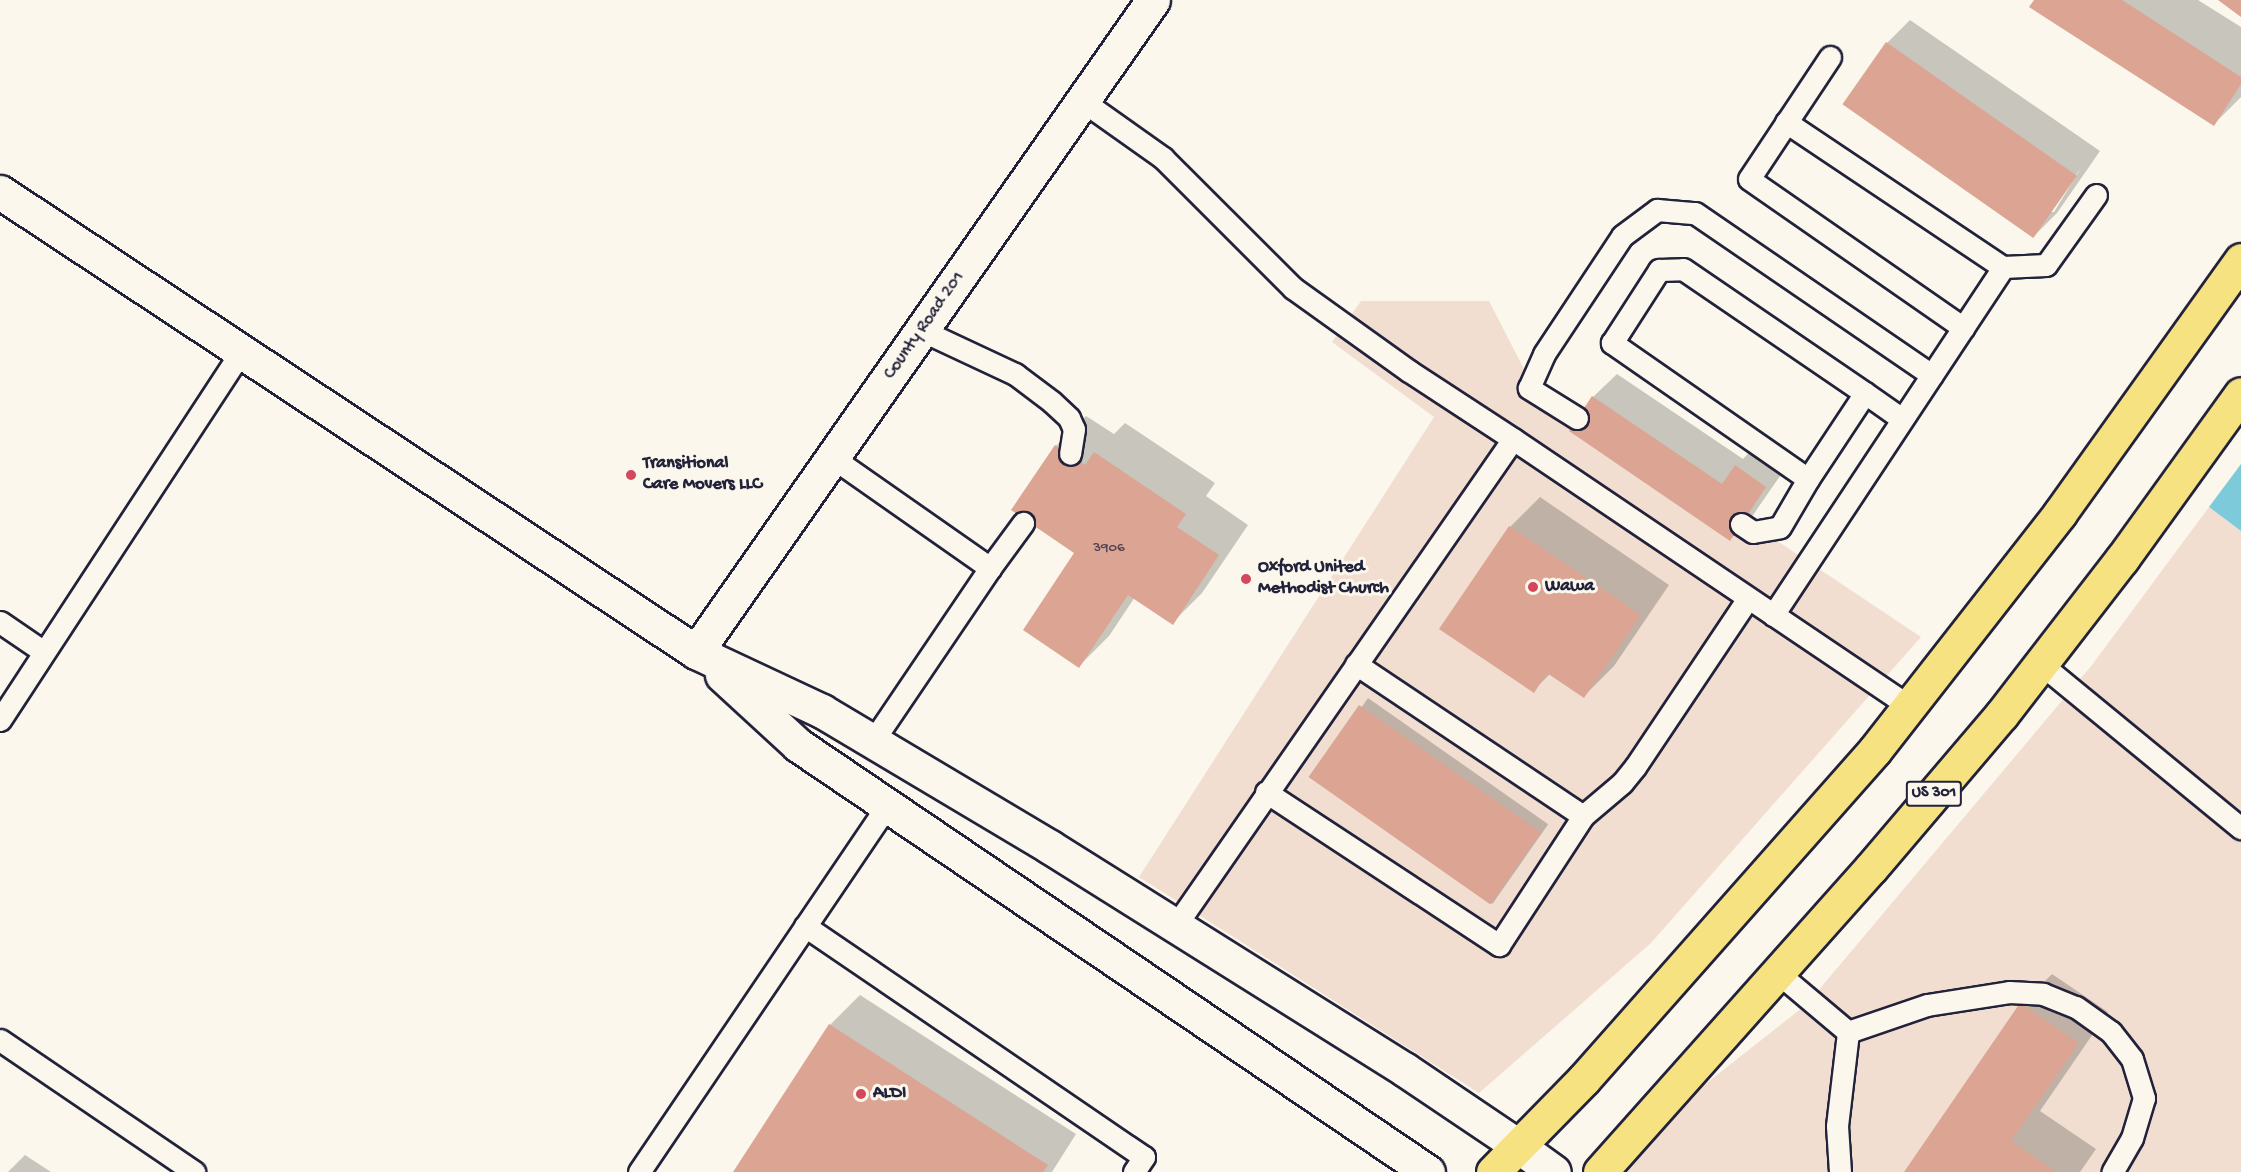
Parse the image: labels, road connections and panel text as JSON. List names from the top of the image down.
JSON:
{
  "streets": {
    "main road": ["US 301"],
    "street": ["County Road 201"]
  },
  "places": [
    "Transitional Care Movers LLC",
    "Oxford United Methodist Church",
    "Wawa",
    "ALDI"
  ],
  "house_numbers": ["3906"]
}
